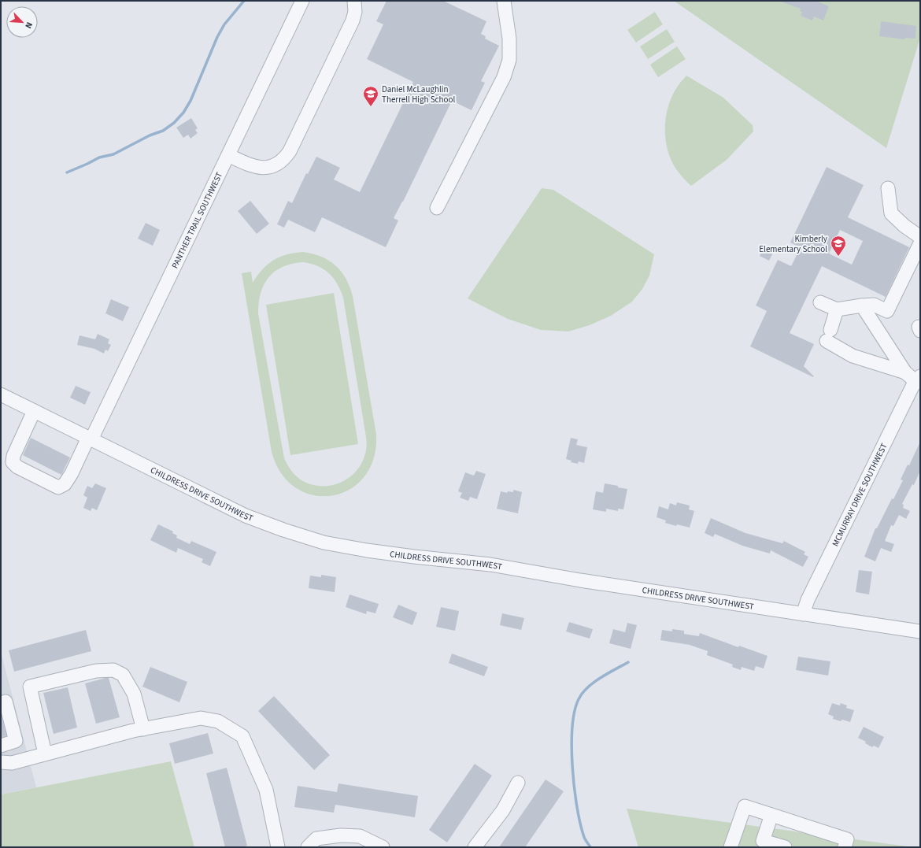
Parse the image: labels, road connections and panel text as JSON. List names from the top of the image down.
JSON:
{
  "streets": {
    "street": ["PANTHER TRAIL SOUTHWEST", "CHILDRESS DRIVE SOUTHWEST", "MCMURRAY DRIVE SOUTHWEST"]
  },
  "crossings": [
    ["PANTHER TRAIL SOUTHWEST", "CHILDRESS DRIVE SOUTHWEST"],
    ["CHILDRESS DRIVE SOUTHWEST", "MCMURRAY DRIVE SOUTHWEST"]
  ],
  "places": {
    "school or university": ["Daniel McLaughlin Therrell High School", "Kimberly Elementary School"]
  },
  "north": "bottom right"
}
